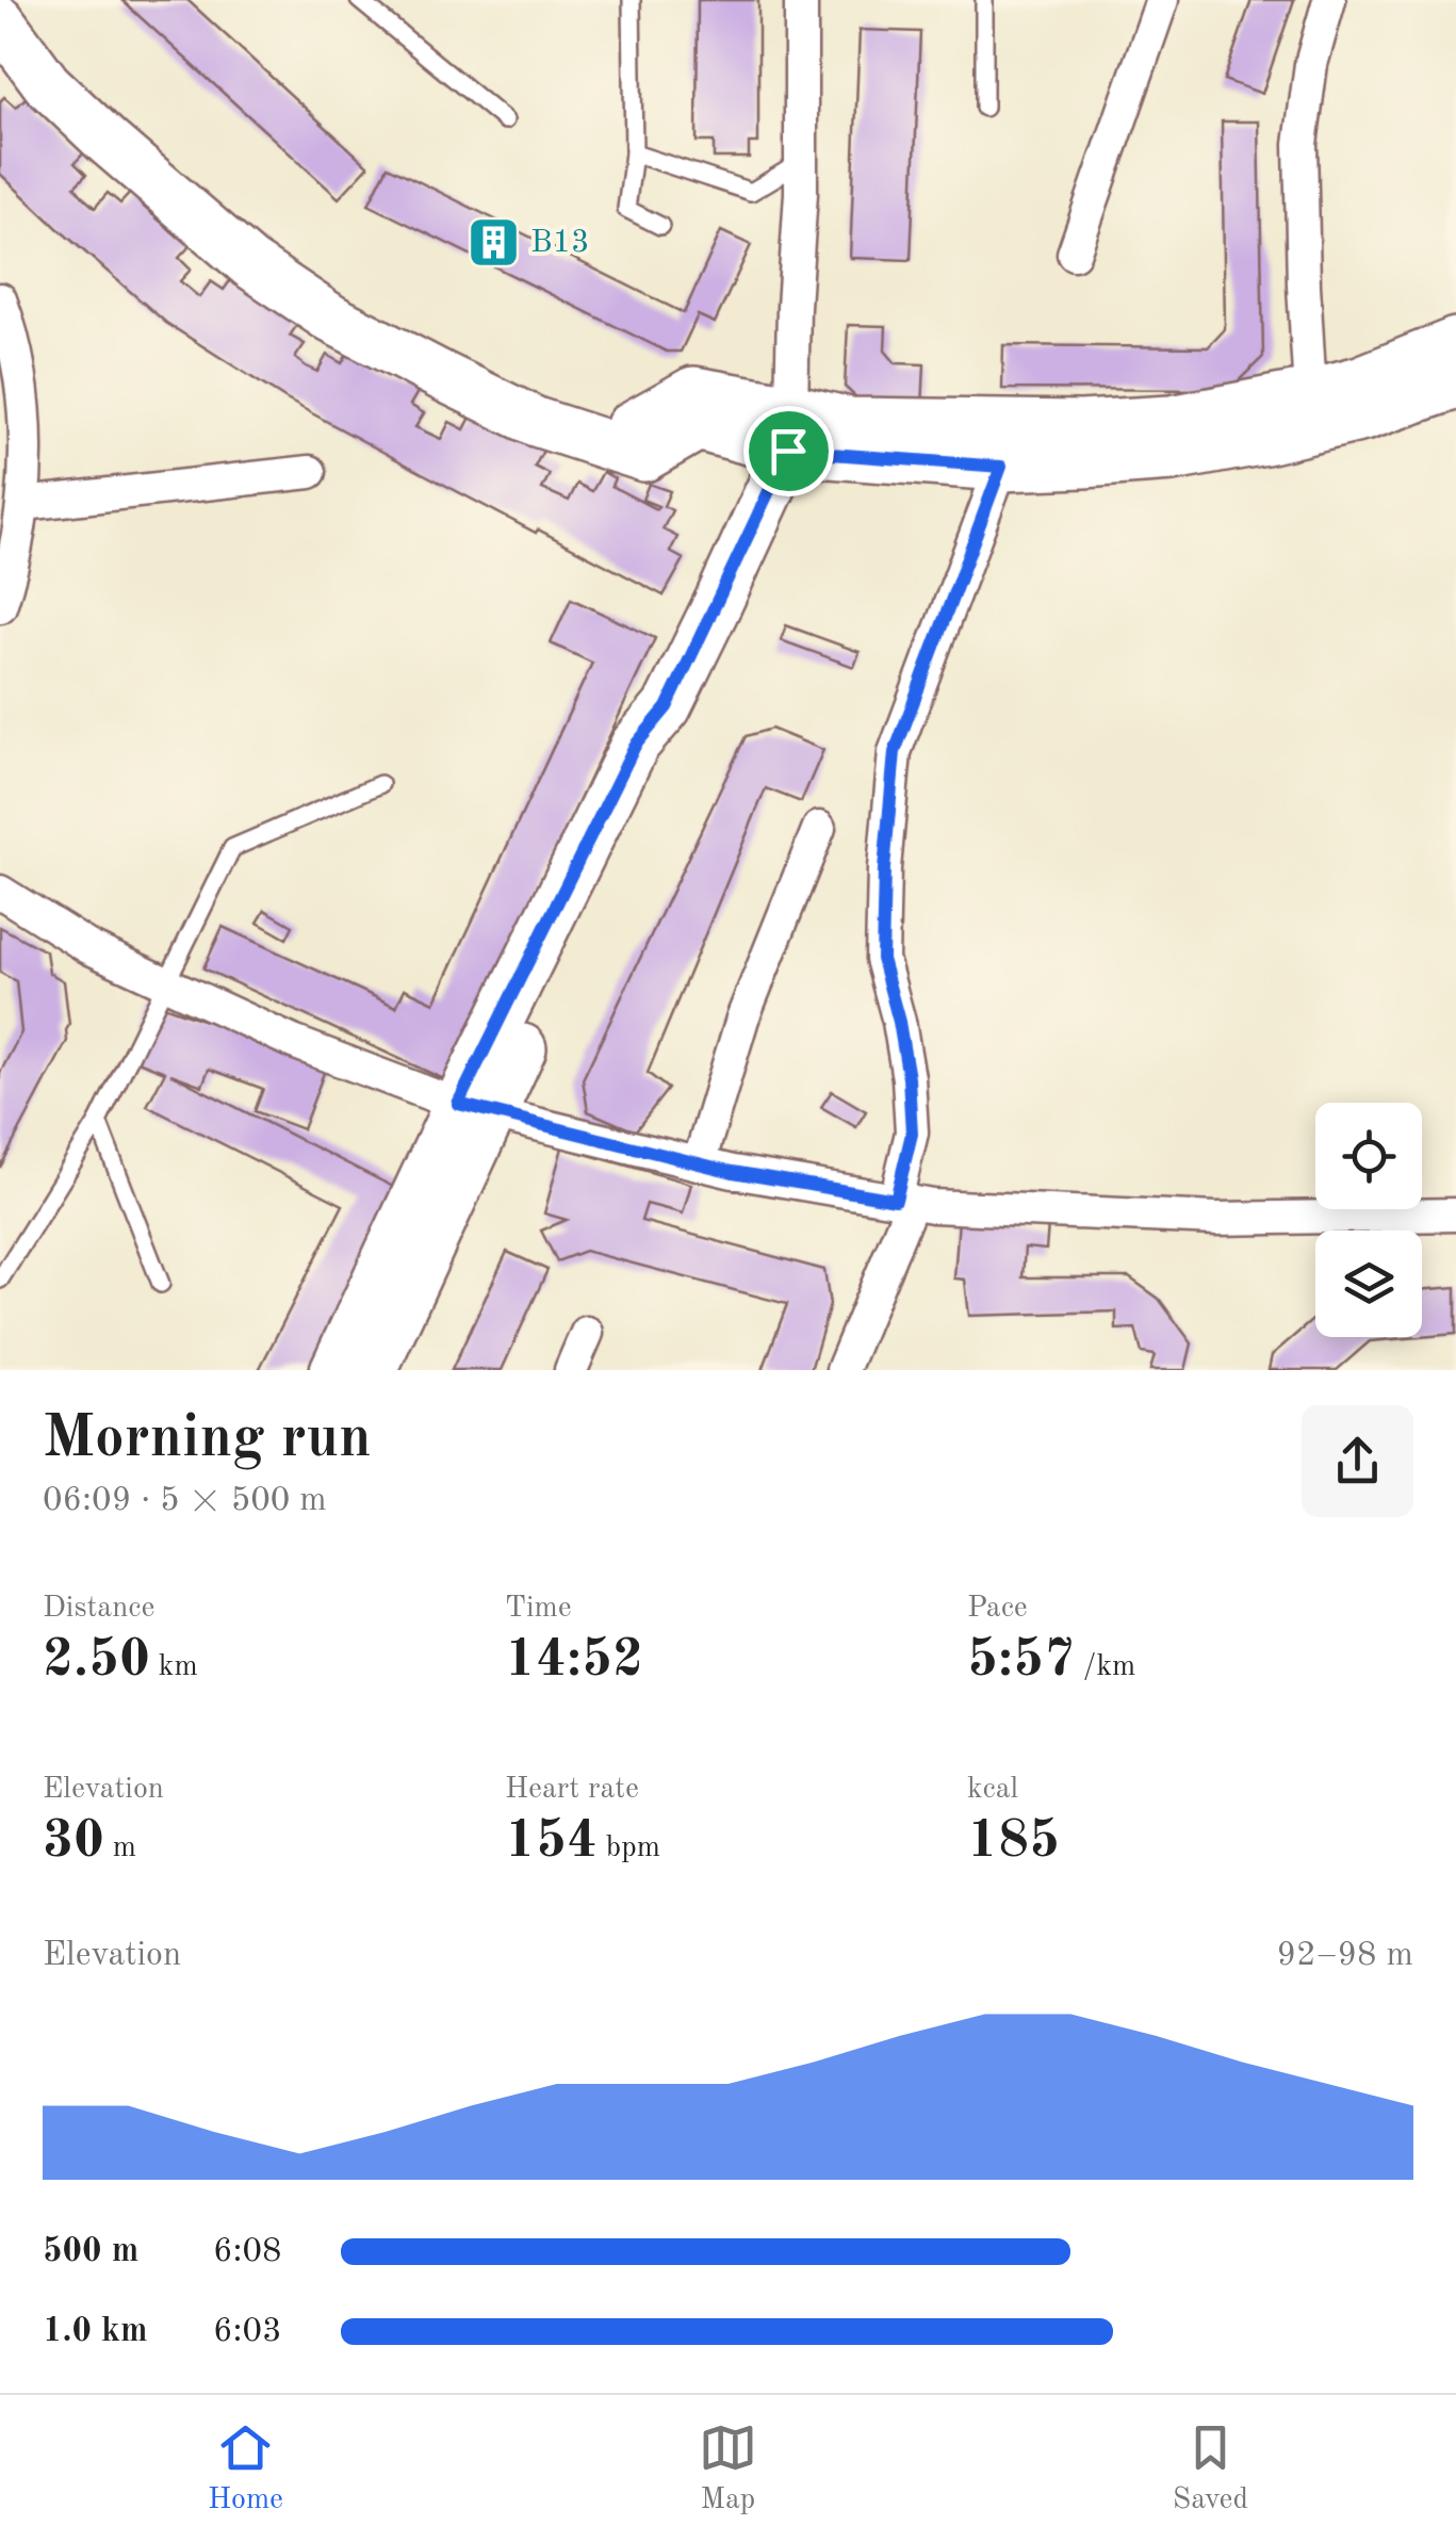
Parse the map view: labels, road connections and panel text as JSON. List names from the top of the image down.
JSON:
{
  "places": {
    "building": ["B13"]
  },
  "page": {
    "heading": ["Morning run", "06:09 · 5 × 500 m"],
    "stats": [
      ["Distance", "2.50 km"],
      ["Time", "14:52"],
      ["Pace", "5:57 /km"],
      ["Elevation", "30 m"],
      ["Heart rate", "154 bpm"],
      ["kcal", "185"]
    ],
    "chart": ["Elevation", "92–98 m"],
    "list": [
      {
        "name": "500 m",
        "note": "6:08"
      },
      {
        "name": "1.0 km",
        "note": "6:03"
      }
    ],
    "tabs": ["Home", "Map", "Saved"]
  }
}
